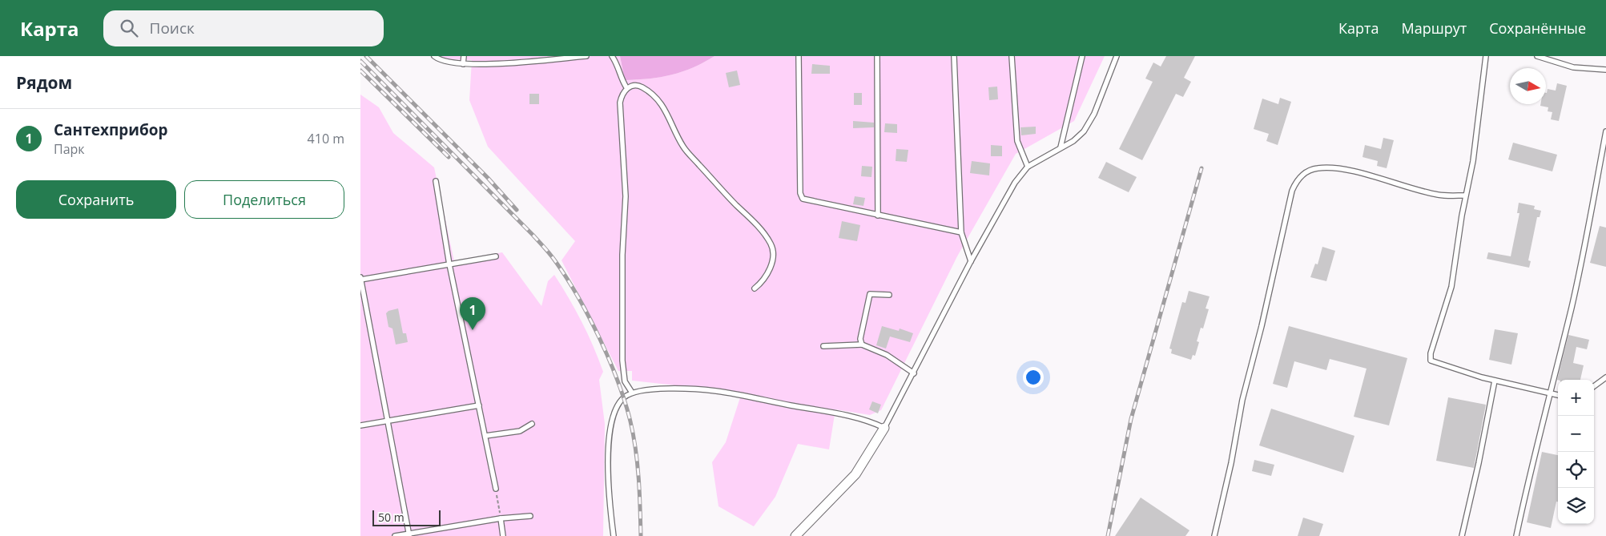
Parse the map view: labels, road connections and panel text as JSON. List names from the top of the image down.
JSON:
{
  "scale_bar": "50 m",
  "north": "right",
  "page": {
    "header": "Карта",
    "search": "Поиск",
    "nav": ["Карта", "Маршрут", "Сохранённые"],
    "heading": "Рядом",
    "list": [
      {
        "mark": "1",
        "name": "Сантехприбор",
        "note": "Парк",
        "value": "410 m"
      }
    ],
    "buttons": ["Сохранить", "Поделиться"],
    "pins": "1",
    "map_buttons": ["+", "−"],
    "scale": "50 m"
  }
}
